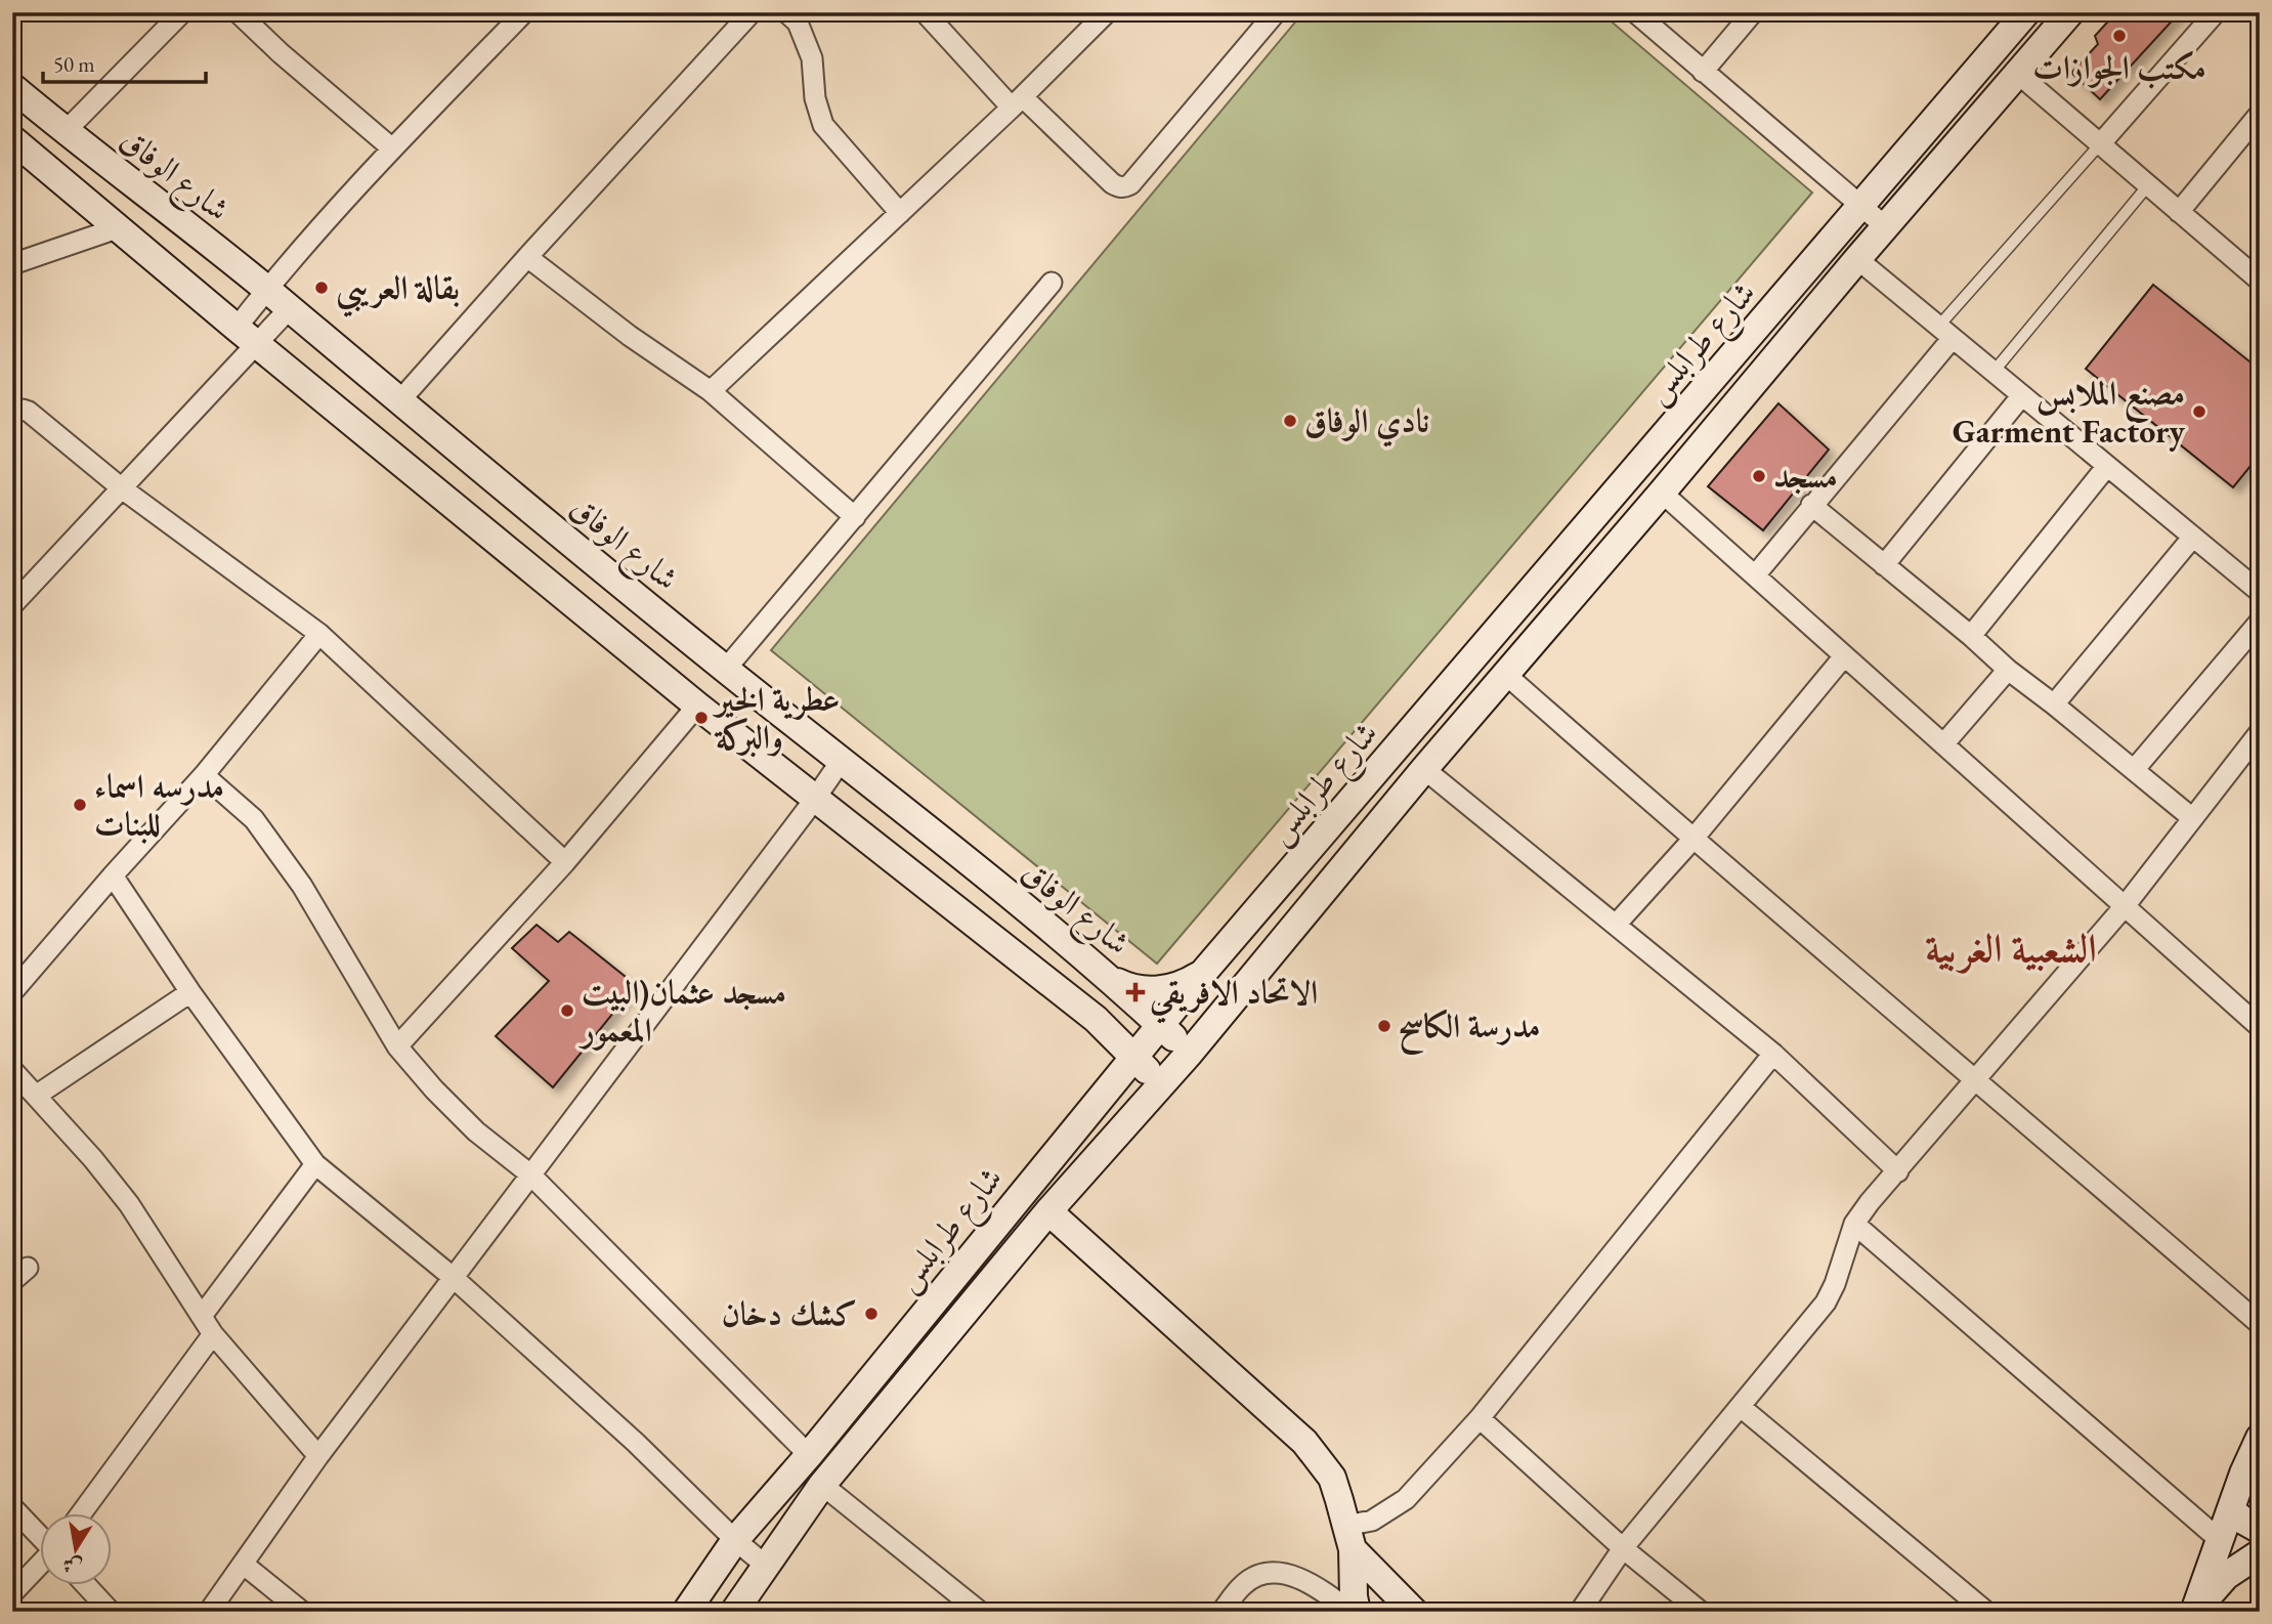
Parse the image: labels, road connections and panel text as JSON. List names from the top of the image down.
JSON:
{
  "streets": {
    "main road": ["شارع الوفاق", "شارع طرابلس"]
  },
  "crossings": [
    ["شارع الوفاق", "شارع طرابلس"]
  ],
  "districts": ["الشعبية الغربية"],
  "places": {
    "other": [
      "مكتب الجوازات",
      "بقالة العريبي",
      "مصنع الملابس Garment Factory",
      "نادي الوفاق",
      "مسجد",
      "عطرية الخير والبركة",
      "مدرسه اسماء للبنات",
      "مسجد عثمان(البيت المعمور",
      "مدرسة الكاسح",
      "كشك دخان"
    ],
    "health": ["الاتحاد الافريقي"]
  },
  "scale_bar": "50 m",
  "north": "bottom"
}
